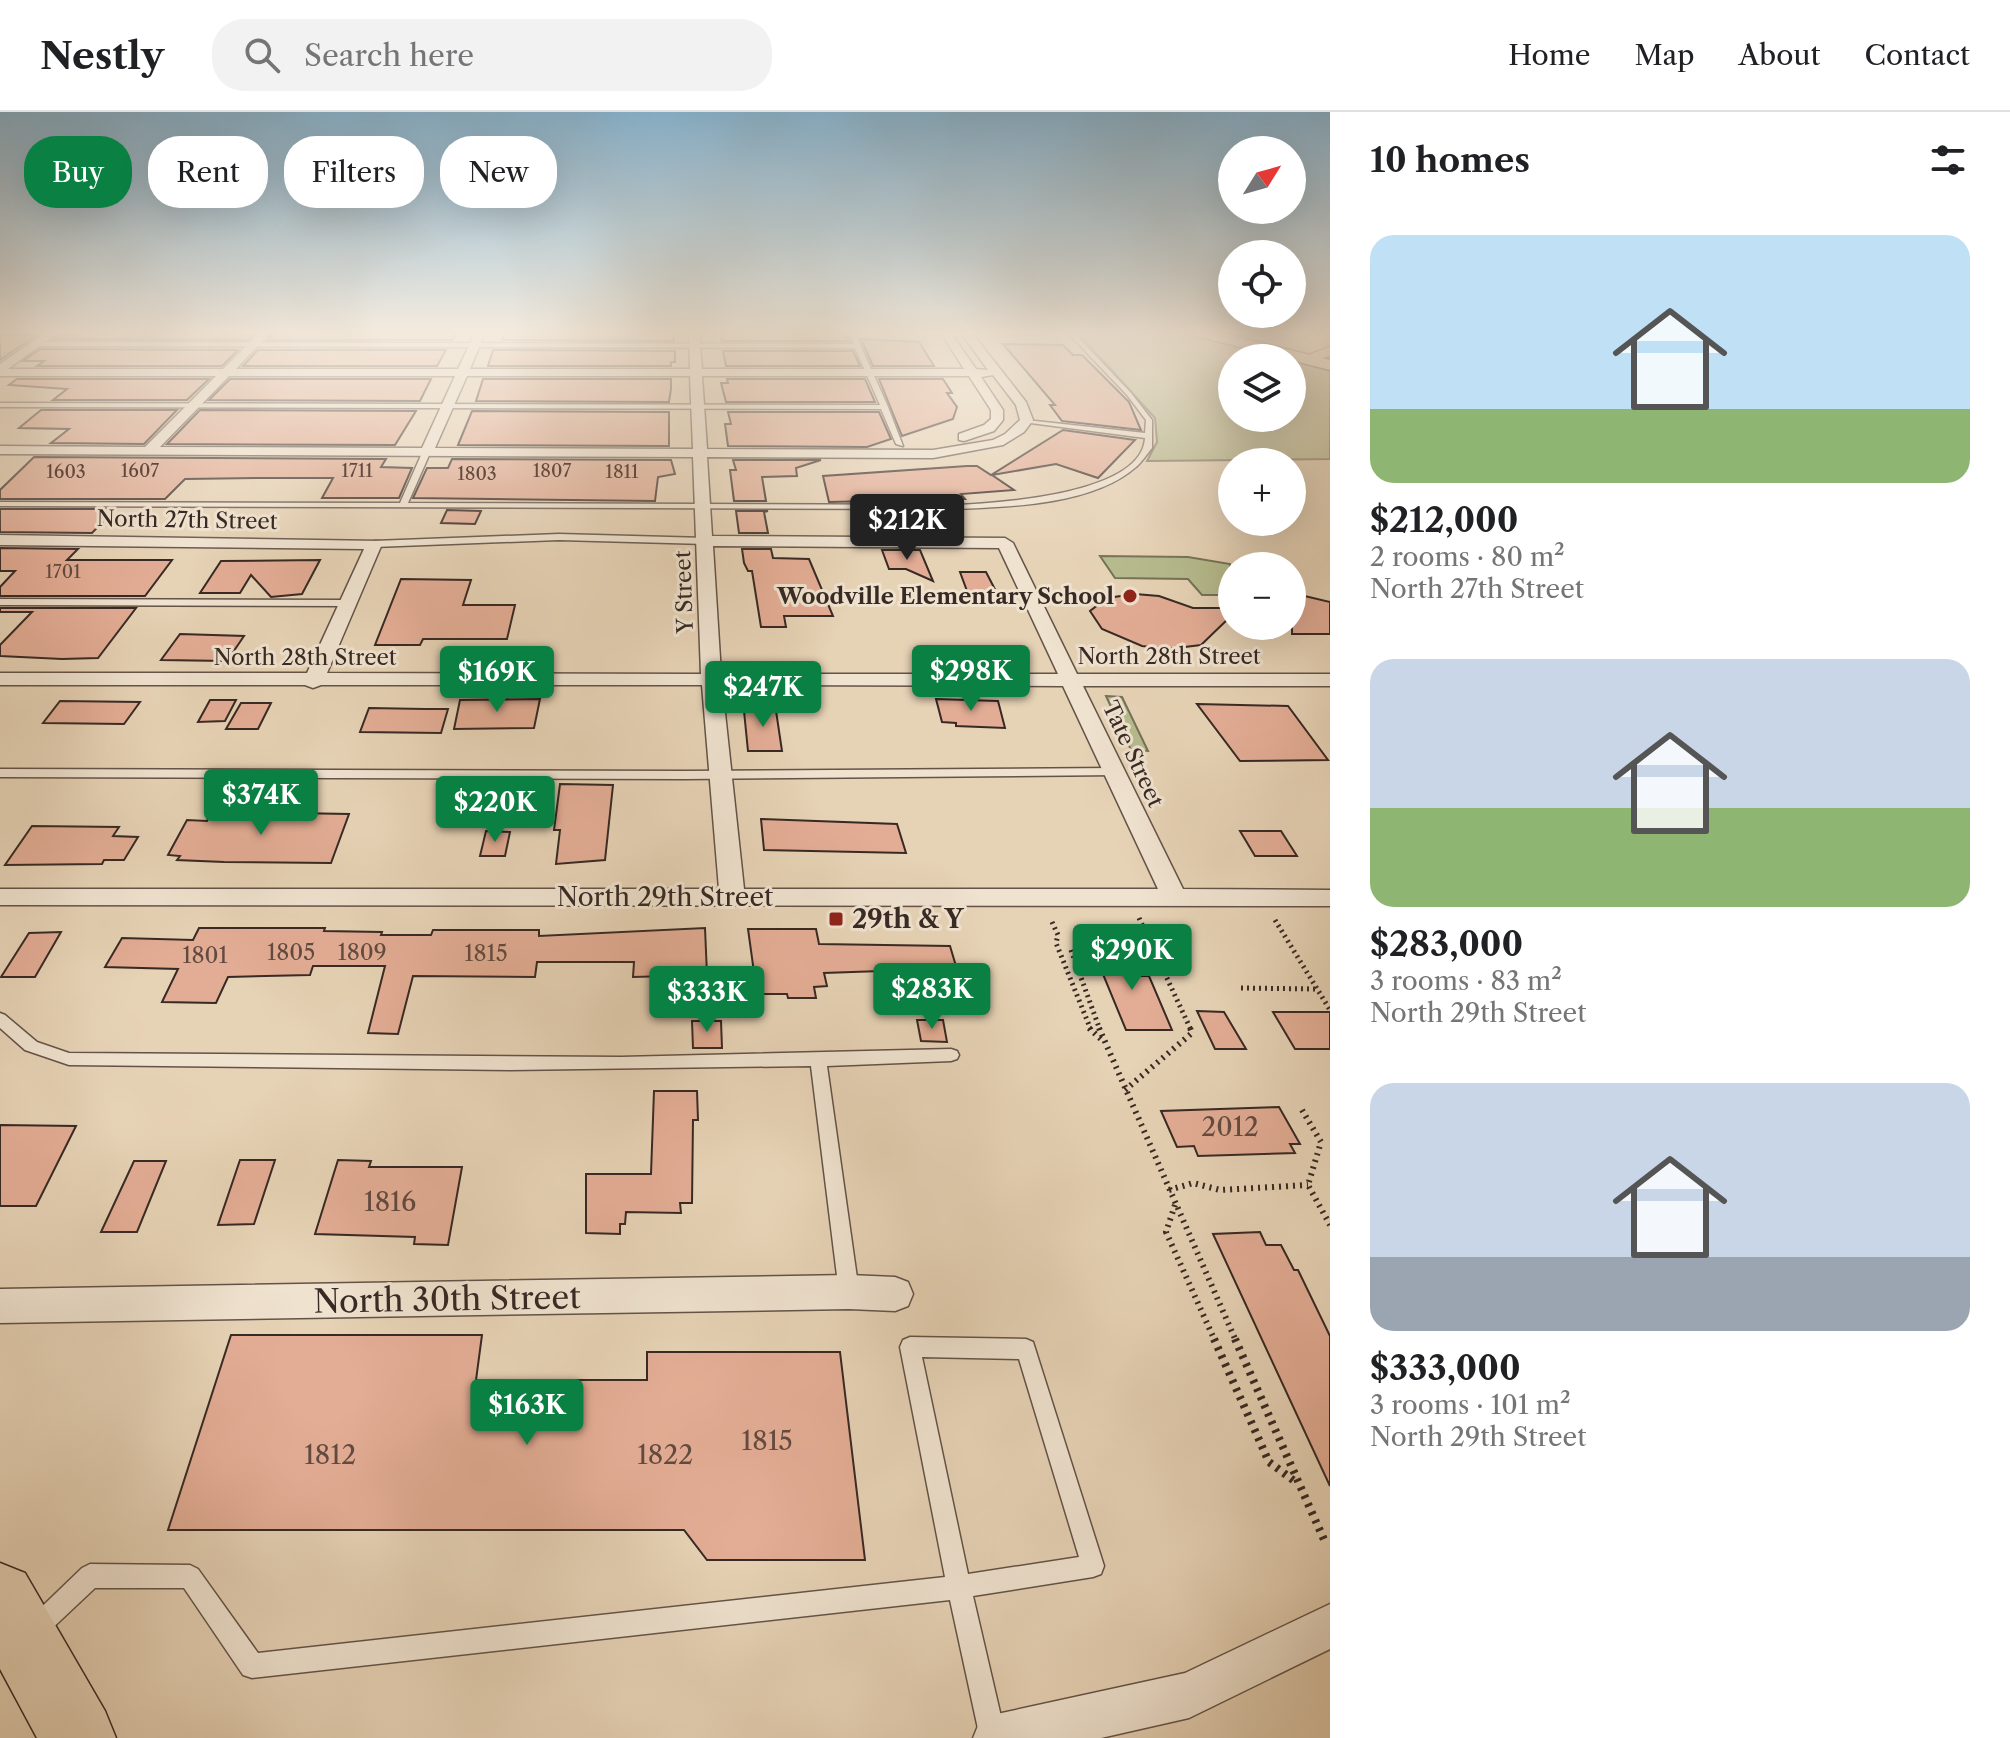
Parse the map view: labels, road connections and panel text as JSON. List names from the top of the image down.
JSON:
{
  "streets": {
    "street": [
      "North 27th Street",
      "Y Street",
      "North 28th Street",
      "Tate Street",
      "North 29th Street",
      "North 30th Street"
    ]
  },
  "crossings": [
    ["Y Street", "North 28th Street"],
    ["Y Street", "Tate Street"],
    ["Y Street", "North 29th Street"],
    ["North 28th Street", "Tate Street"],
    ["Tate Street", "North 29th Street"]
  ],
  "places": {
    "other": ["Woodville Elementary School"],
    "transit": ["29th & Y"]
  },
  "house_numbers": [
    "1607",
    "1711",
    "1807",
    "1603",
    "1811",
    "1803",
    "1701",
    "1805",
    "1809",
    "1815",
    "1801",
    "2012",
    "1816",
    "1815",
    "1812",
    "1822"
  ],
  "north": "top right",
  "page": {
    "header": "Nestly",
    "search": "Search here",
    "nav": [
      "Home",
      "Map",
      "About",
      "Contact"
    ],
    "heading": "10 homes",
    "map_buttons": ["+", "−"],
    "chip": [
      "Buy",
      "Rent",
      "Filters",
      "New"
    ],
    "list": [
      {
        "name": "$212,000",
        "note": "2 rooms · 80 m² · North 27th Street"
      },
      {
        "name": "$283,000",
        "note": "3 rooms · 83 m² · North 29th Street"
      },
      {
        "name": "$333,000",
        "note": "3 rooms · 101 m² · North 29th Street"
      }
    ],
    "price": [
      "$212K",
      "$298K",
      "$169K",
      "$247K",
      "$374K",
      "$220K",
      "$290K",
      "$283K",
      "$333K",
      "$163K"
    ]
  }
}
